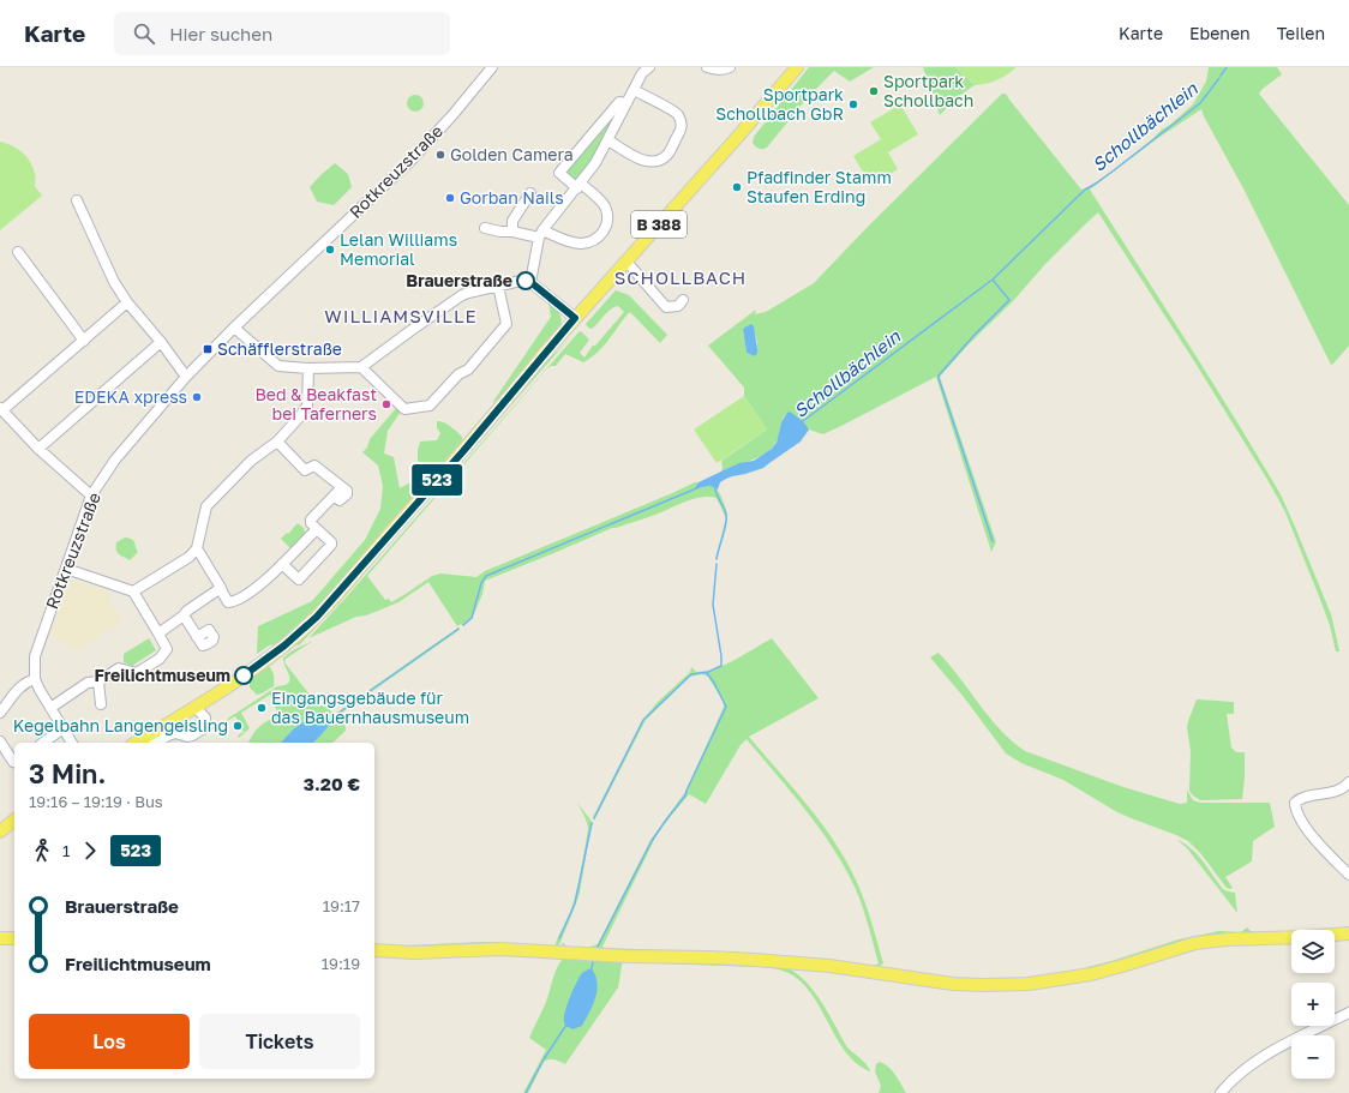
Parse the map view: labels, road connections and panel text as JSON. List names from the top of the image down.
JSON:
{
  "streets": {
    "main road": ["B 388"],
    "street": ["Rotkreuzstraße"]
  },
  "districts": ["SCHOLLBACH", "WILLIAMSVILLE"],
  "water": ["Schollbächlein"],
  "places": {
    "other": [
      "Sportpark Schollbach",
      "Sportpark Schollbach GbR",
      "Golden Camera",
      "Pfadfinder Stamm Staufen Erding",
      "Gorban Nails",
      "Lelan Williams Memorial",
      "Brauerstraße",
      "EDEKA xpress",
      "Bed & Beakfast bei Taferners",
      "Freilichtmuseum",
      "Eingangsgebäude für das Bauernhausmuseum",
      "Kegelbahn Langengeisling"
    ],
    "transit": ["Schäfflerstraße"]
  },
  "lines": ["bus line 523"],
  "page": {
    "header": "Karte",
    "search": "Hier suchen",
    "nav": ["Karte", "Ebenen", "Teilen"],
    "on_map": "523",
    "heading": ["3 Min.", "19:16 – 19:19 · Bus", "3.20 €"],
    "legs": ["1", "523"],
    "list": [
      {
        "name": "Brauerstraße",
        "value": "19:17"
      },
      {
        "name": "Freilichtmuseum",
        "value": "19:19"
      }
    ],
    "map_buttons": ["+", "−"],
    "buttons": ["Los", "Tickets"]
  }
}
